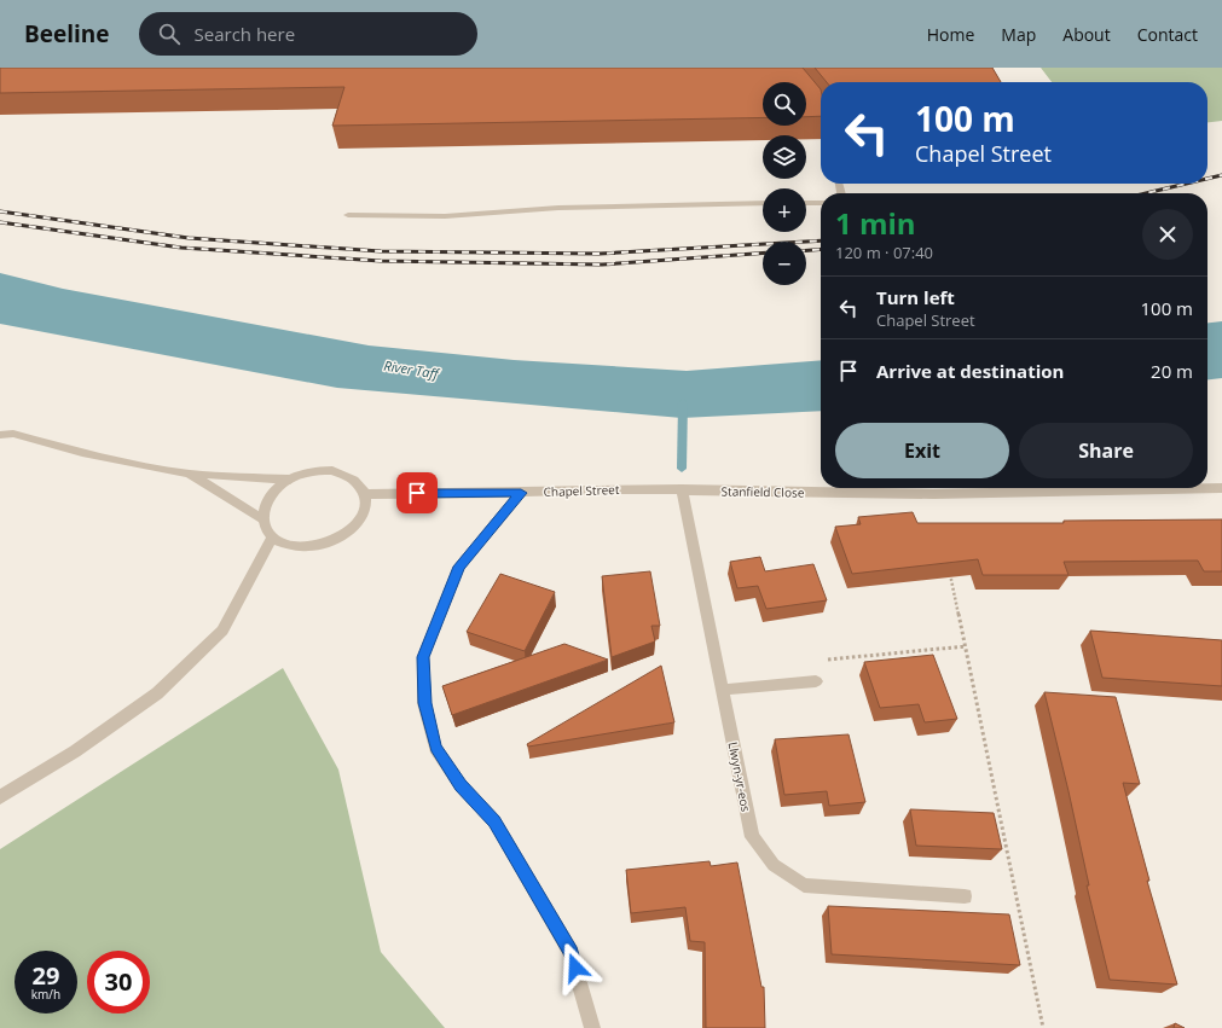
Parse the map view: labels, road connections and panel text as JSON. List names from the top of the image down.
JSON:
{
  "streets": {
    "street": ["Chapel Street", "Stanfield Close", "Llwyn-yr-eos"]
  },
  "crossings": [
    ["Chapel Street", "Stanfield Close"],
    ["Chapel Street", "Llwyn-yr-eos"],
    ["Stanfield Close", "Llwyn-yr-eos"]
  ],
  "water": ["River Taff"],
  "page": {
    "header": "Beeline",
    "search": "Search here",
    "nav": [
      "Home",
      "Map",
      "About",
      "Contact"
    ],
    "map_buttons": ["+", "−"],
    "turn": ["100 m", "Chapel Street"],
    "heading": ["1 min", "120 m · 07:40"],
    "list": [
      {
        "name": "Turn left",
        "note": "Chapel Street",
        "value": "100 m"
      },
      {
        "name": "Arrive at destination",
        "value": "20 m"
      }
    ],
    "buttons": ["Exit", "Share"],
    "speed": "29 km/h",
    "limit": "30"
  }
}
